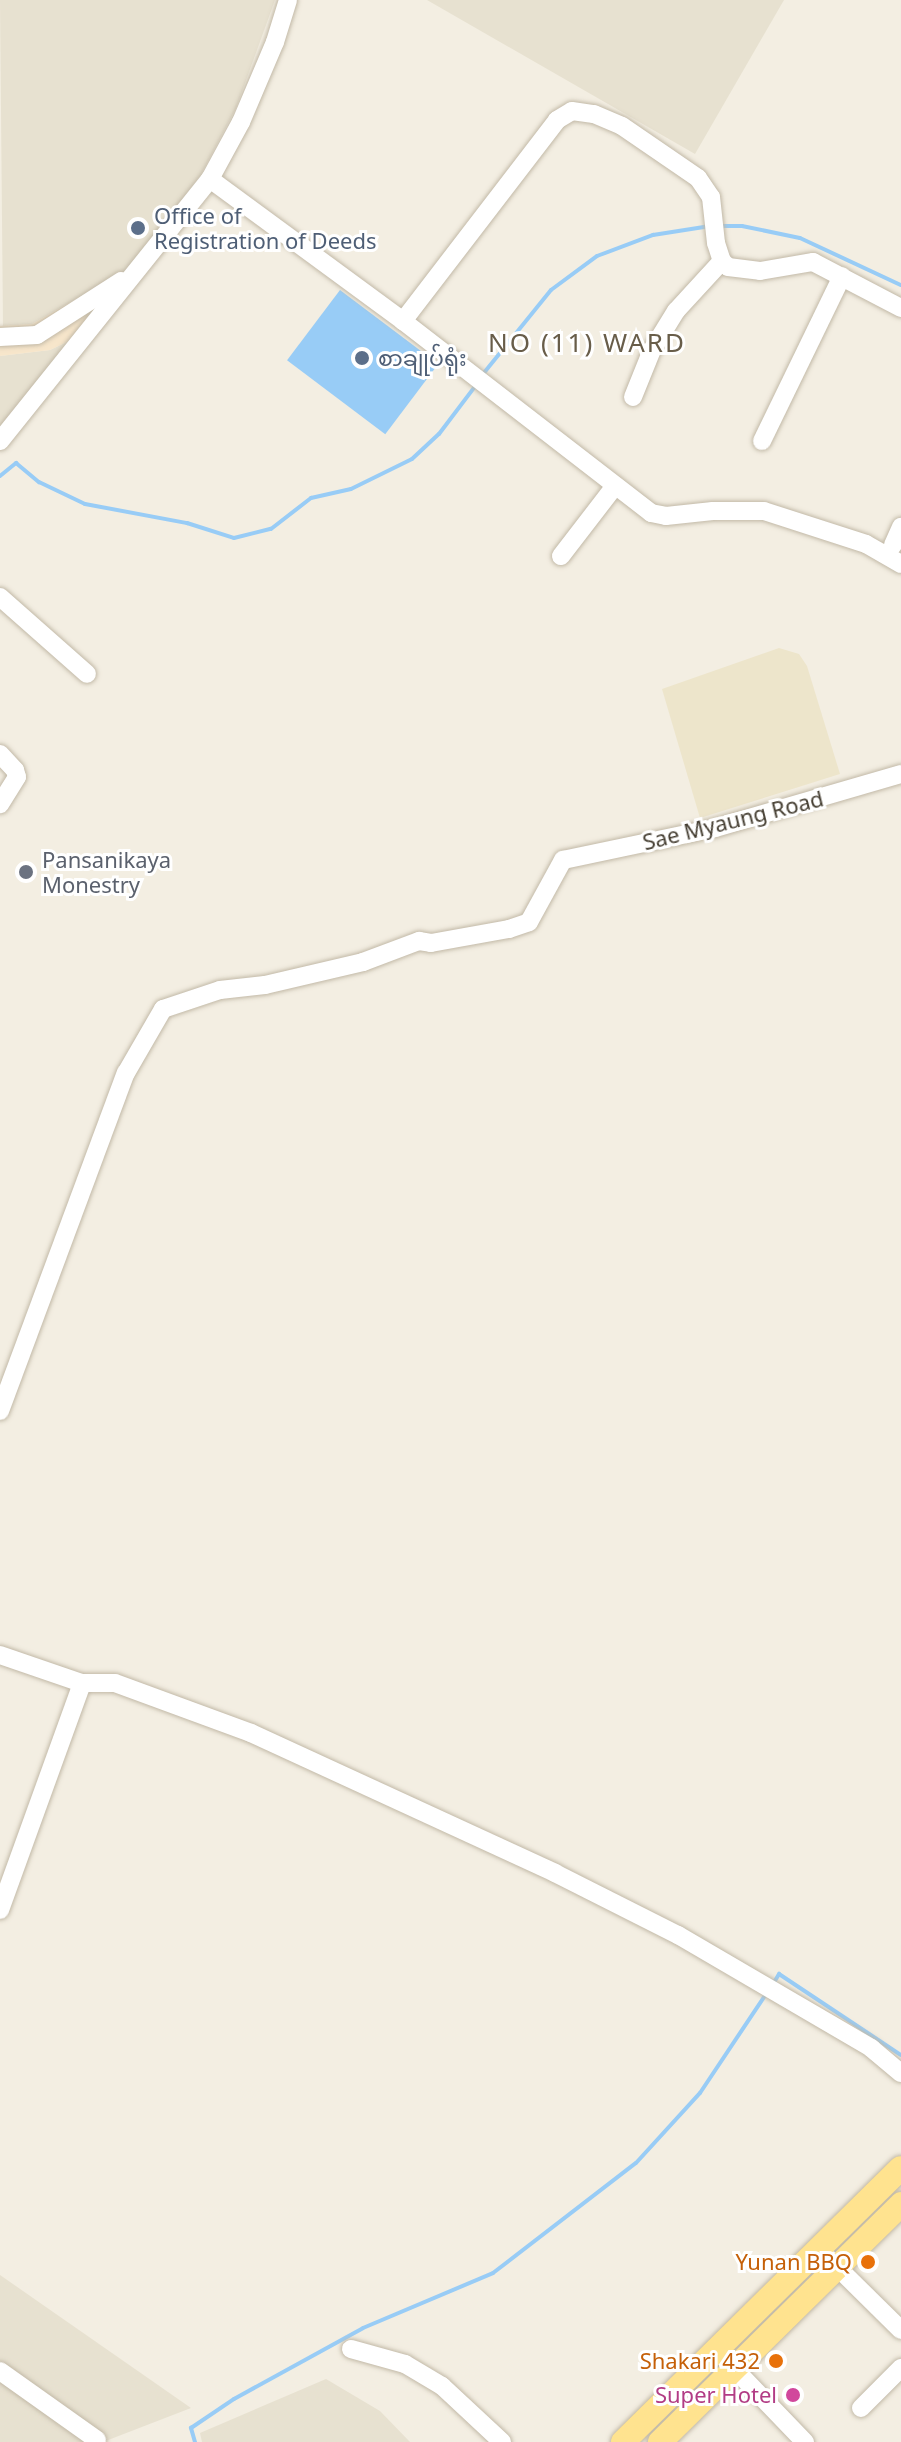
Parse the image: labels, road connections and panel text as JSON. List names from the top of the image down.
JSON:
{
  "streets": {
    "street": ["Sae Myaung Road"]
  },
  "districts": ["NO (11) WARD"],
  "places": [
    "Office of Registration of Deeds",
    "စာချုပ်ရုံး",
    "Pansanikaya Monestry",
    "Yunan BBQ",
    "Shakari 432",
    "Super Hotel"
  ]
}
